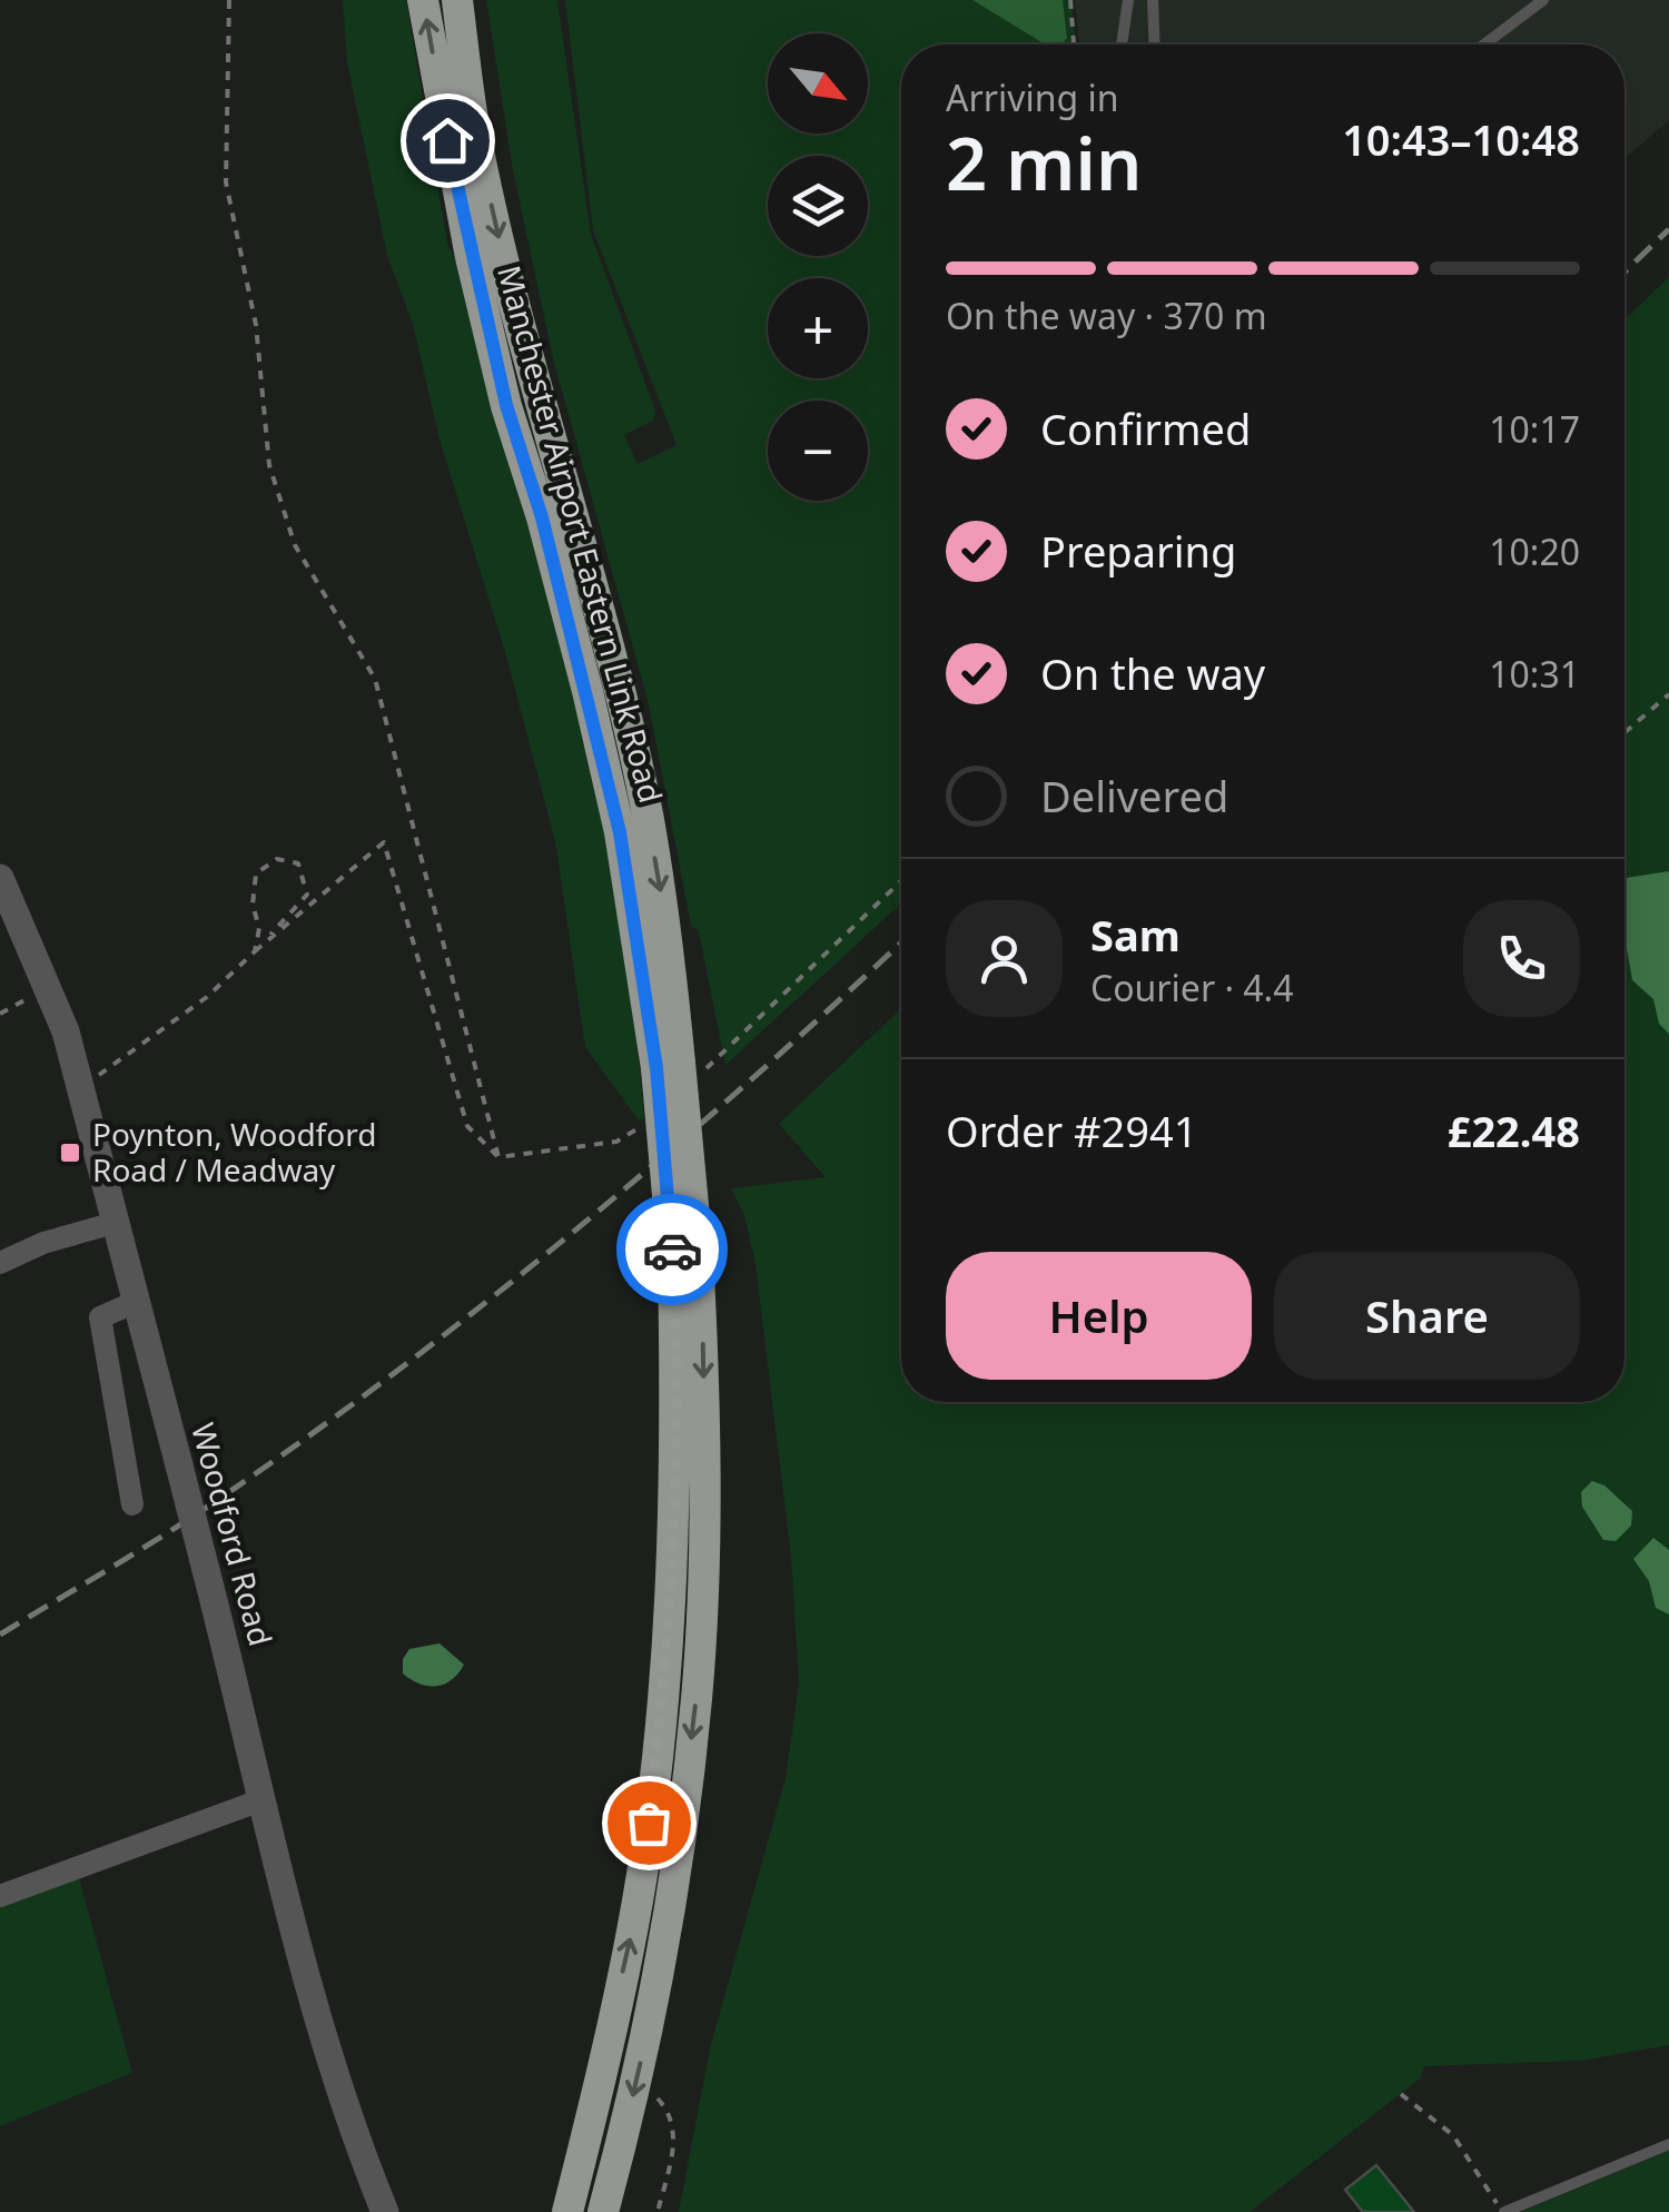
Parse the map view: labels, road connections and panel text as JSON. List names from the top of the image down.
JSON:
{
  "streets": {
    "highway": ["Manchester Airport Eastern Link Road"],
    "street": ["Woodford Road"]
  },
  "places": {
    "transit": ["Poynton, Woodford Road / Meadway"]
  },
  "north": "bottom right",
  "page": {
    "map_buttons": ["+", "−"],
    "heading": ["2 min", "Arriving in", "10:43–10:48"],
    "panel": [
      "Sam",
      "Courier · 4.4",
      "Order #2941",
      "£22.48"
    ],
    "bar": "On the way · 370 m",
    "list": [
      ["Confirmed", "10:17"],
      ["Preparing", "10:20"],
      ["On the way", "10:31"],
      "Delivered"
    ],
    "buttons": ["Help", "Share"]
  }
}
